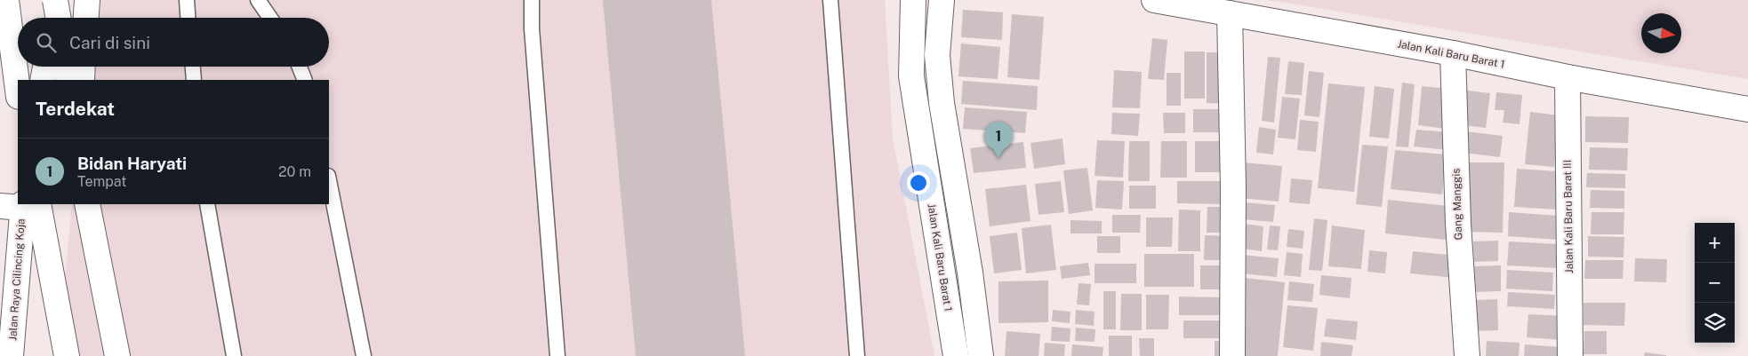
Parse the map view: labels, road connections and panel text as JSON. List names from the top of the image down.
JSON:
{
  "streets": {
    "main road": [
      "Jalan Kali Baru Barat 1",
      "Gang Manggis",
      "Jalan Kali Baru Barat III",
      "Jalan Raya Cilincing Koja"
    ]
  },
  "crossings": [
    ["Jalan Kali Baru Barat 1", "Gang Manggis"],
    ["Jalan Kali Baru Barat 1", "Jalan Kali Baru Barat III"]
  ],
  "north": "right",
  "page": {
    "search": "Cari di sini",
    "heading": "Terdekat",
    "pins": "1",
    "list": [
      {
        "mark": "1",
        "name": "Bidan Haryati",
        "note": "Tempat",
        "value": "20 m"
      }
    ],
    "map_buttons": ["+", "−"]
  }
}
